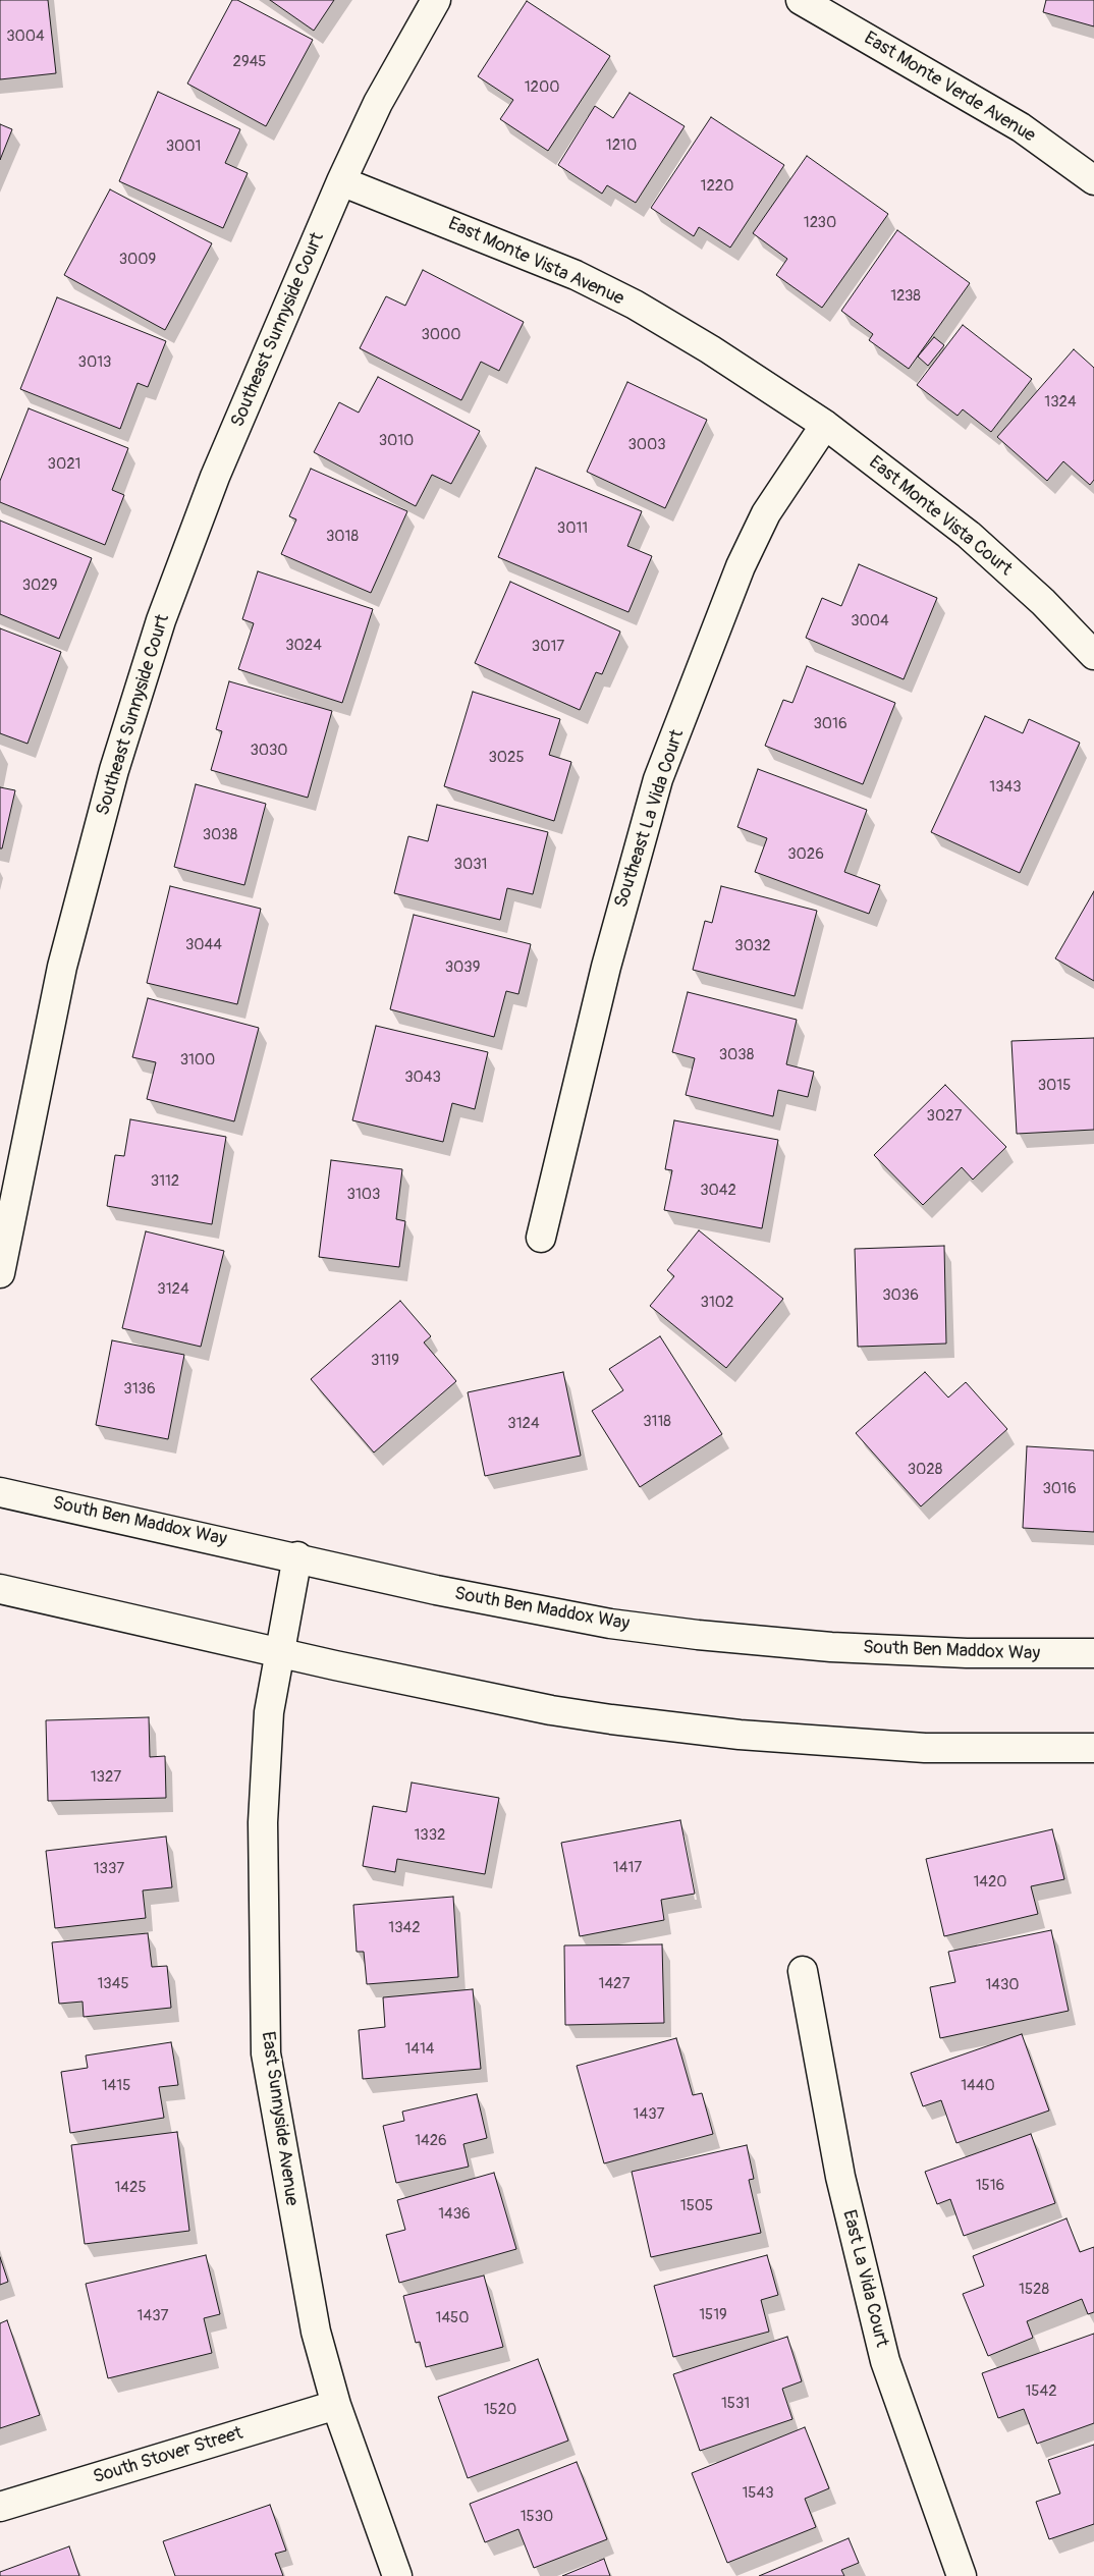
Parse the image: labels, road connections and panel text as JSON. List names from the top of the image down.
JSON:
{
  "streets": {
    "street": [
      "East Monte Verde Avenue",
      "East Monte Vista Avenue",
      "Southeast Sunnyside Court",
      "East Monte Vista Court",
      "Southeast La Vida Court",
      "South Ben Maddox Way",
      "East Sunnyside Avenue",
      "East La Vida Court",
      "South Stover Street"
    ]
  },
  "crossings": [
    ["East Monte Vista Avenue", "Southeast Sunnyside Court"],
    ["East Monte Vista Avenue", "East Monte Vista Court"],
    ["East Monte Vista Avenue", "Southeast La Vida Court"],
    ["East Monte Vista Court", "Southeast La Vida Court"],
    ["South Ben Maddox Way", "East Sunnyside Avenue"],
    ["East Sunnyside Avenue", "South Stover Street"]
  ],
  "house_numbers": [
    "3004",
    "2945",
    "1200",
    "1210",
    "3001",
    "1220",
    "1230",
    "3009",
    "1238",
    "3000",
    "3013",
    "1324",
    "3010",
    "3003",
    "3021",
    "3011",
    "3018",
    "3029",
    "3004",
    "3024",
    "3017",
    "3016",
    "3030",
    "3025",
    "1343",
    "3038",
    "3026",
    "3031",
    "3044",
    "3032",
    "3039",
    "3038",
    "3100",
    "3043",
    "3015",
    "3027",
    "3112",
    "3042",
    "3103",
    "3124",
    "3036",
    "3102",
    "3119",
    "3136",
    "3118",
    "3124",
    "3028",
    "3016",
    "1327",
    "1332",
    "1417",
    "1337",
    "1420",
    "1342",
    "1345",
    "1427",
    "1430",
    "1414",
    "1415",
    "1440",
    "1437",
    "1426",
    "1516",
    "1425",
    "1505",
    "1436",
    "1528",
    "1519",
    "1437",
    "1450",
    "1542",
    "1531",
    "1520",
    "1543",
    "1530"
  ]
}
